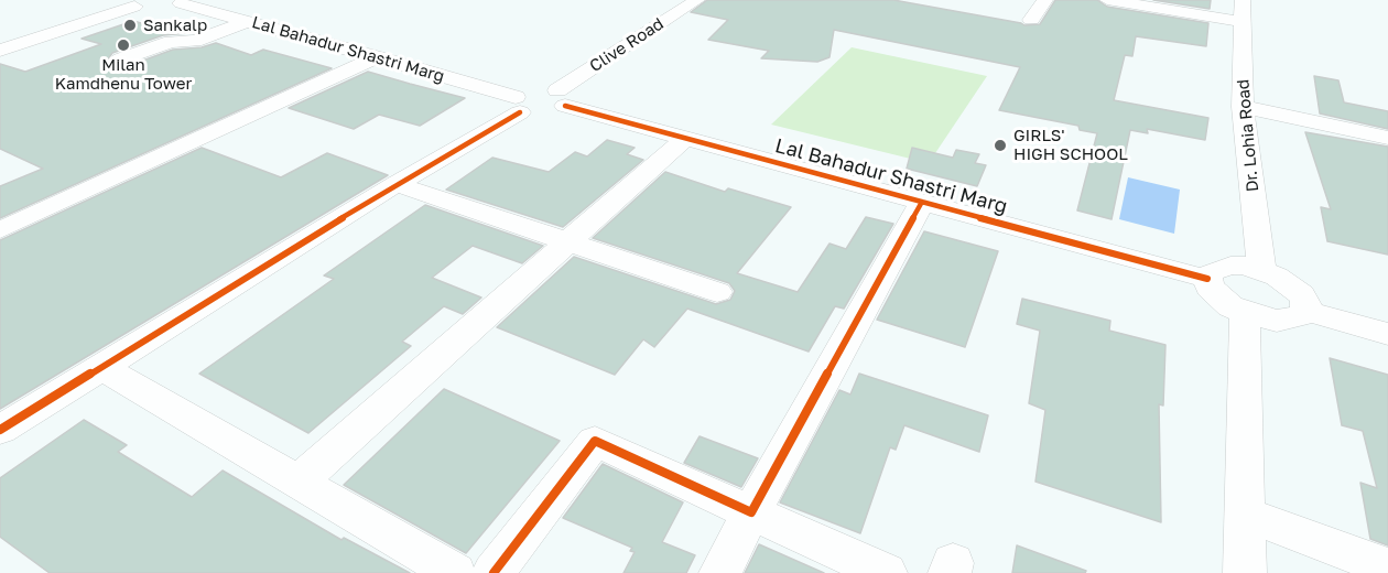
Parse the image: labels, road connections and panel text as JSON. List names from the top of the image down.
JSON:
{
  "streets": {
    "street": ["Clive Road", "Lal Bahadur Shastri Marg", "Dr. Lohia Road"]
  },
  "crossings": [
    ["Clive Road", "Lal Bahadur Shastri Marg"]
  ],
  "places": ["Sankalp", "Milan Kamdhenu Tower", "GIRLS' HIGH SCHOOL"]
}
